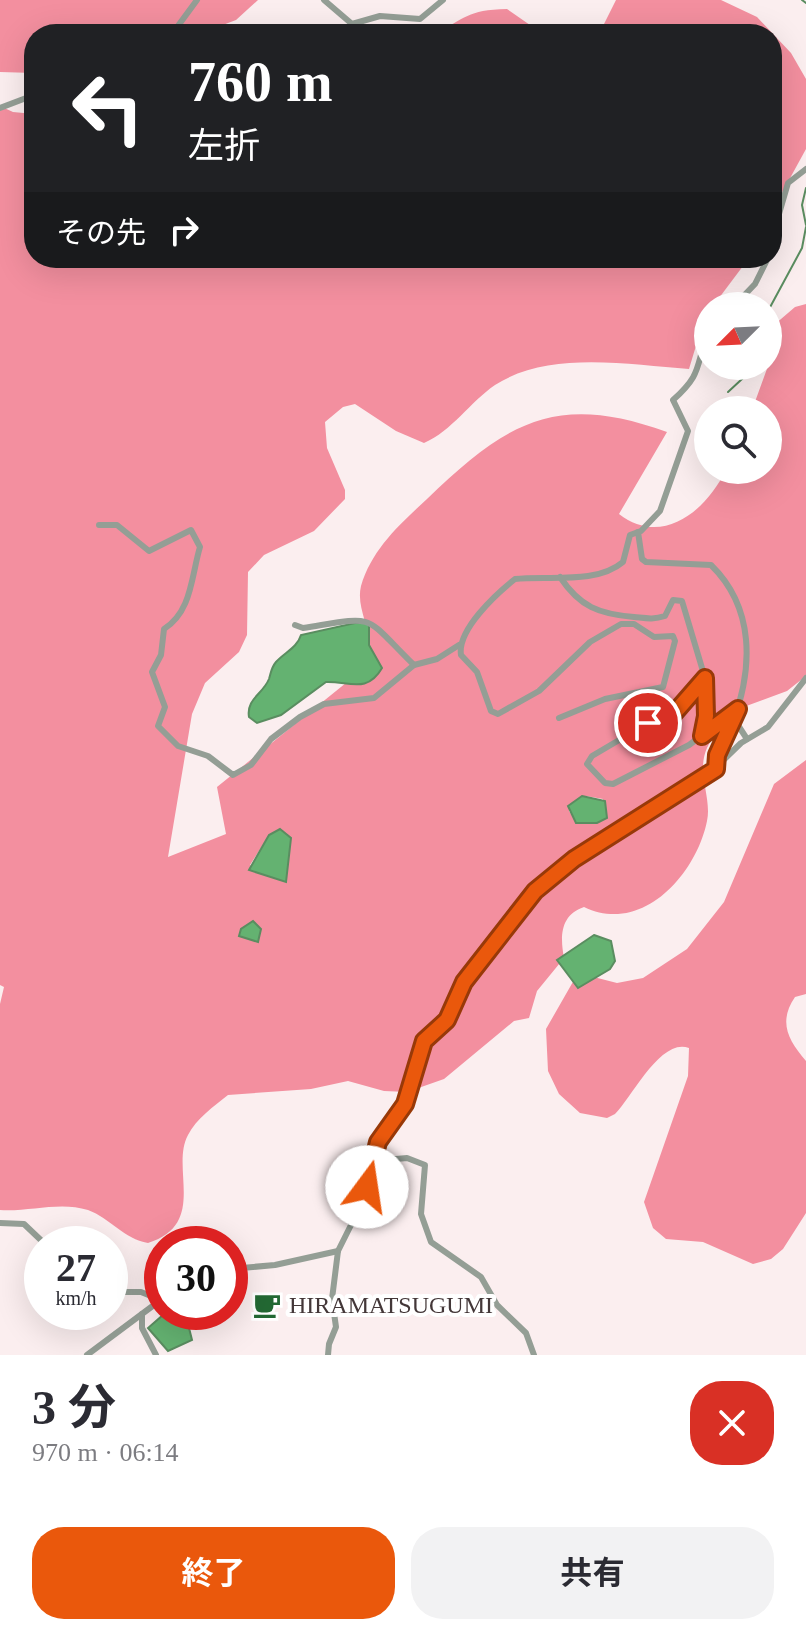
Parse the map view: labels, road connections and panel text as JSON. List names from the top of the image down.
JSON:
{
  "places": {
    "cafe": ["HIRAMATSUGUMI"]
  },
  "north": "bottom left",
  "page": {
    "turn": ["760 m", "左折"],
    "then": "その先",
    "speed": "27 km/h",
    "limit": "30",
    "heading": ["3 分", "970 m · 06:14"],
    "buttons": ["終了", "共有"]
  }
}
